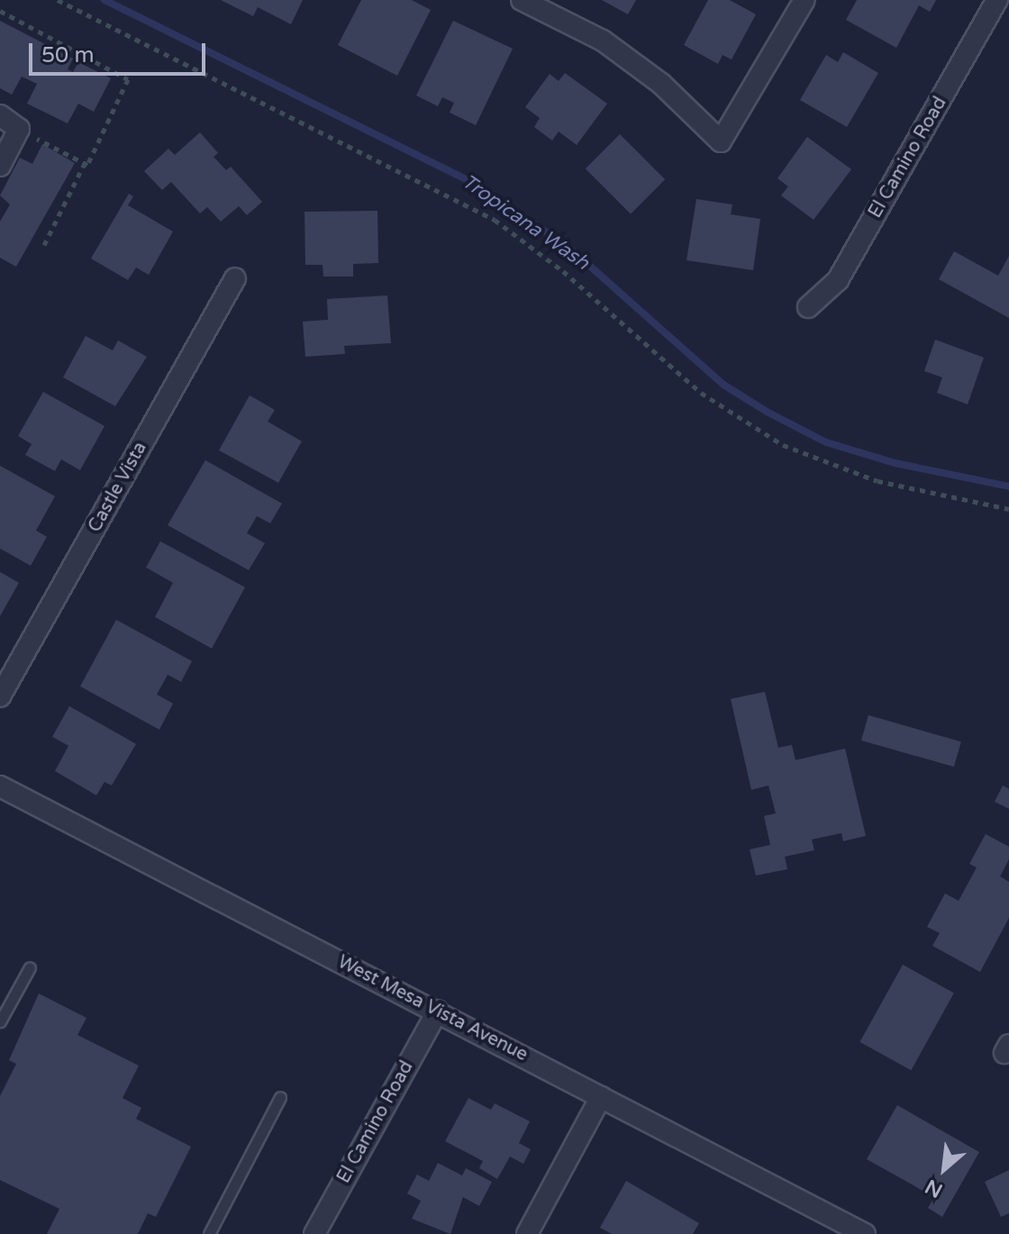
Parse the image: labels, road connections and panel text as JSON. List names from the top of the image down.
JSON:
{
  "streets": {
    "street": ["El Camino Road", "Castle Vista", "West Mesa Vista Avenue"]
  },
  "crossings": [
    ["El Camino Road", "West Mesa Vista Avenue"]
  ],
  "water": ["Tropicana Wash"],
  "scale_bar": "50 m",
  "north": "bottom left"
}
